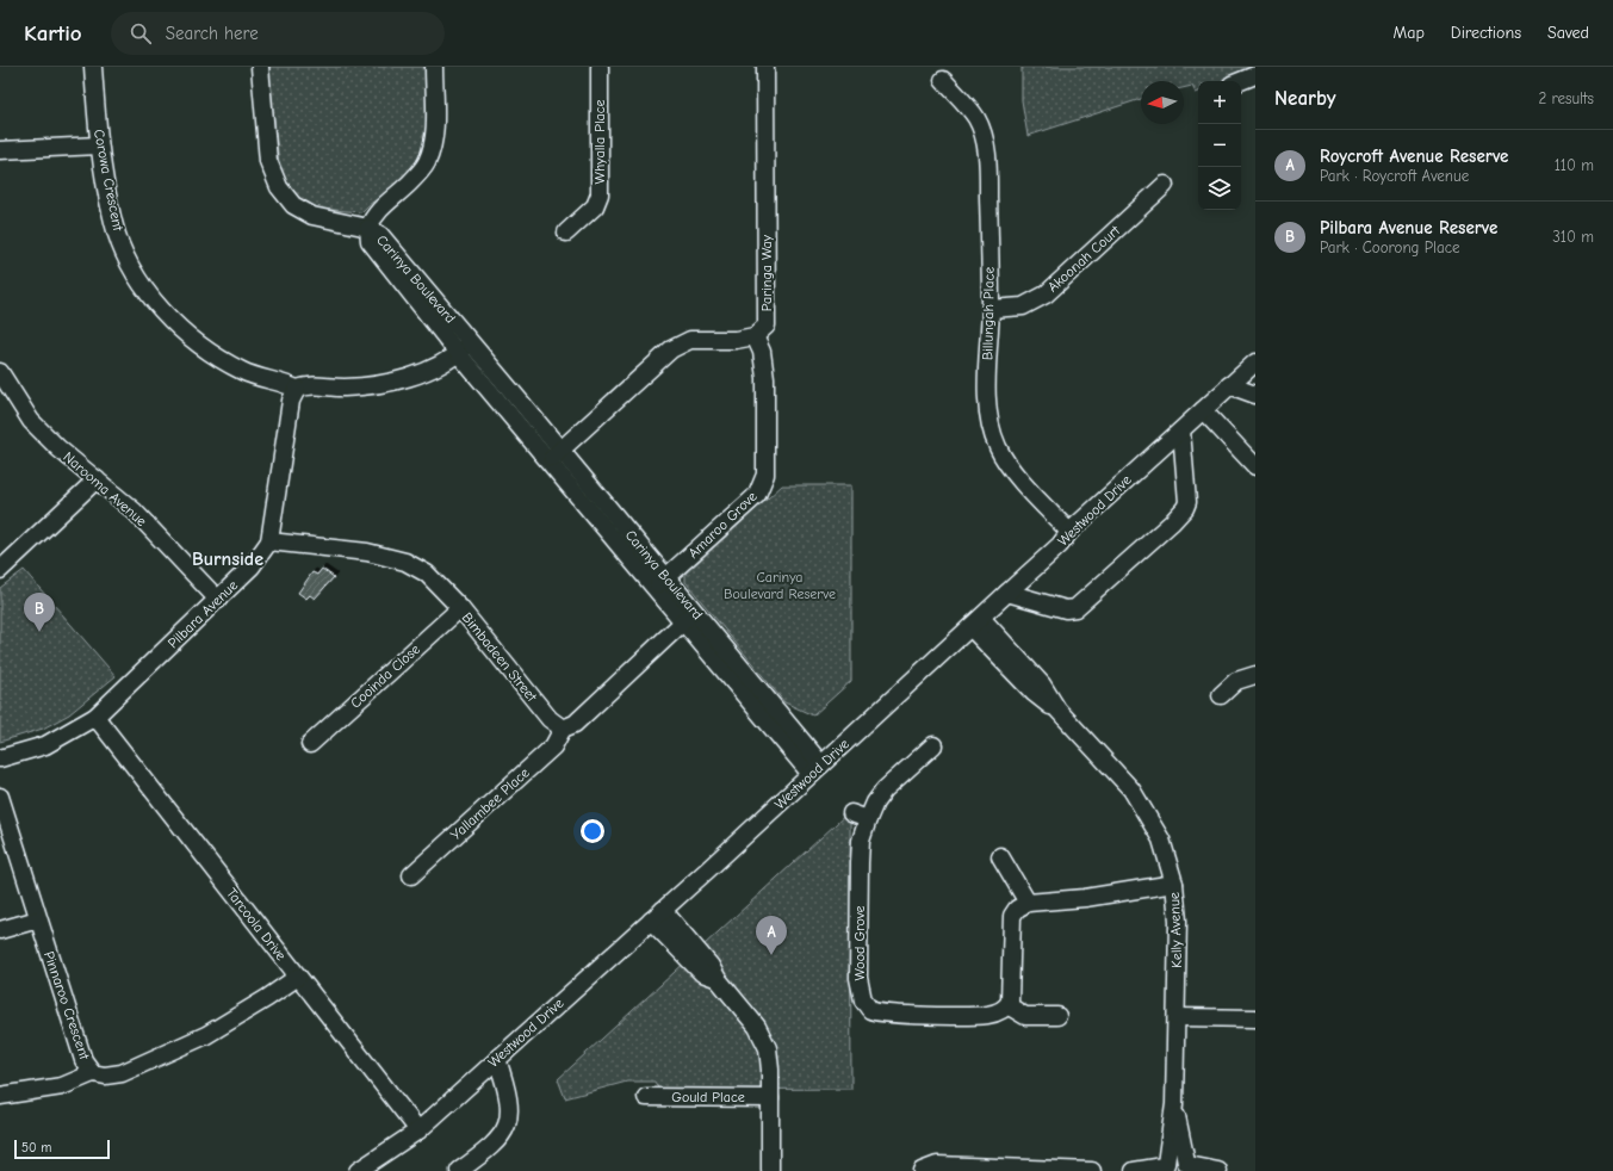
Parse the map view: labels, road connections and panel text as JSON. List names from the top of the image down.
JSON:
{
  "streets": {
    "street": [
      "Whyalla Place",
      "Corowa Crescent",
      "Akoonah Court",
      "Paringa Way",
      "Carinya Boulevard",
      "Billungah Place",
      "Narooma Avenue",
      "Westwood Drive",
      "Amaroo Grove",
      "Pilbara Avenue",
      "Bimbadeen Street",
      "Cooinda Close",
      "Yallambee Place",
      "Tarcoola Drive",
      "Kelly Avenue",
      "Wood Grove",
      "Pinnaroo Crescent",
      "Gould Place"
    ]
  },
  "crossings": [
    ["Corowa Crescent", "Pilbara Avenue"],
    ["Akoonah Court", "Billungah Place"],
    ["Paringa Way", "Amaroo Grove"],
    ["Carinya Boulevard", "Westwood Drive"],
    ["Carinya Boulevard", "Amaroo Grove"],
    ["Billungah Place", "Westwood Drive"],
    ["Narooma Avenue", "Pilbara Avenue"],
    ["Westwood Drive", "Tarcoola Drive"],
    ["Westwood Drive", "Kelly Avenue"],
    ["Pilbara Avenue", "Bimbadeen Street"],
    ["Pilbara Avenue", "Tarcoola Drive"],
    ["Bimbadeen Street", "Cooinda Close"],
    ["Bimbadeen Street", "Yallambee Place"],
    ["Tarcoola Drive", "Pinnaroo Crescent"]
  ],
  "districts": ["Burnside"],
  "parks": ["Carinya Boulevard Reserve"],
  "scale_bar": "50 m",
  "north": "left",
  "page": {
    "header": "Kartio",
    "search": "Search here",
    "nav": ["Map", "Directions", "Saved"],
    "heading": ["Nearby", "2 results"],
    "map_buttons": ["+", "−"],
    "list": [
      {
        "mark": "A",
        "name": "Roycroft Avenue Reserve",
        "note": "Park · Roycroft Avenue",
        "value": "110 m"
      },
      {
        "mark": "B",
        "name": "Pilbara Avenue Reserve",
        "note": "Park · Coorong Place",
        "value": "310 m"
      }
    ],
    "pins": ["B", "A"],
    "scale": "50 m"
  }
}
